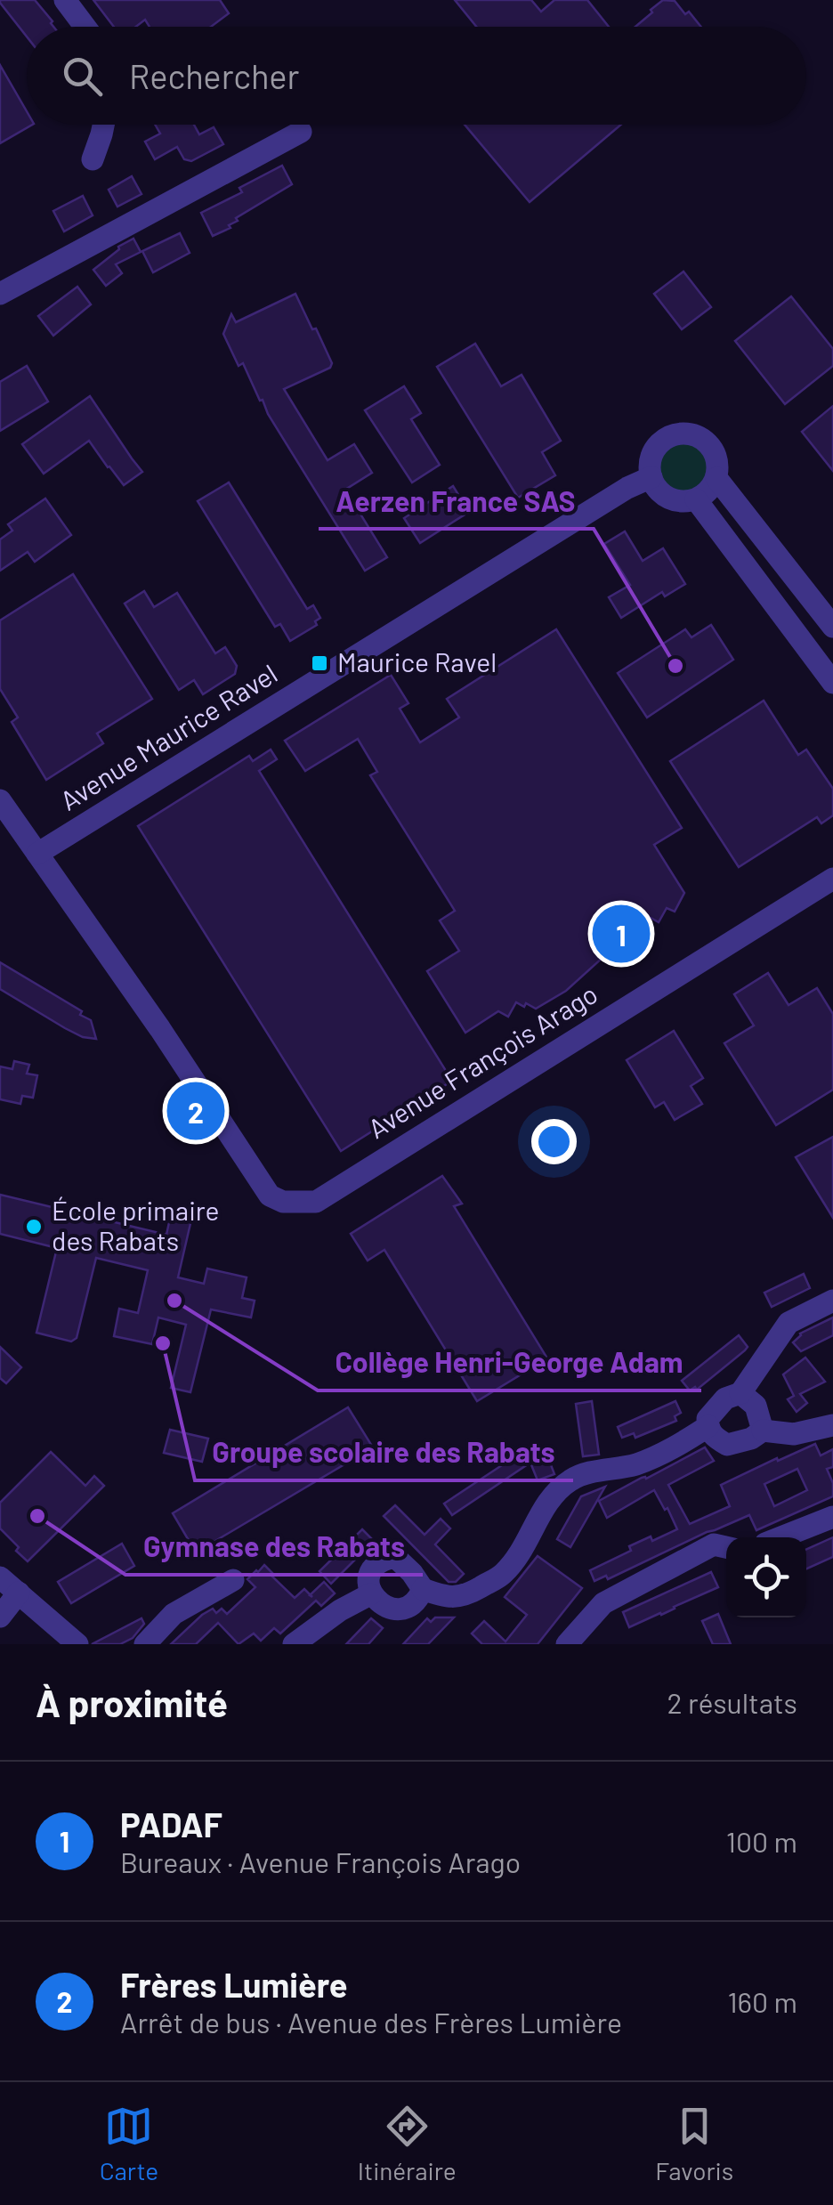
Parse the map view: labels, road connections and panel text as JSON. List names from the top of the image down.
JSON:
{
  "streets": {
    "street": ["Avenue Maurice Ravel", "Avenue François Arago"]
  },
  "crossings": [
    ["Avenue Maurice Ravel", "Avenue François Arago"]
  ],
  "places": {
    "transit": ["Maurice Ravel"],
    "other": [
      "Aerzen France SAS",
      "École primaire des Rabats",
      "Collège Henri-George Adam",
      "Groupe scolaire des Rabats",
      "Gymnase des Rabats"
    ]
  },
  "page": {
    "search": "Rechercher",
    "pins": ["1", "2"],
    "heading": ["À proximité", "2 résultats"],
    "list": [
      {
        "mark": "1",
        "name": "PADAF",
        "note": "Bureaux · Avenue François Arago",
        "value": "100 m"
      },
      {
        "mark": "2",
        "name": "Frères Lumière",
        "note": "Arrêt de bus · Avenue des Frères Lumière",
        "value": "160 m"
      }
    ],
    "nav": ["Carte", "Itinéraire", "Favoris"]
  }
}
